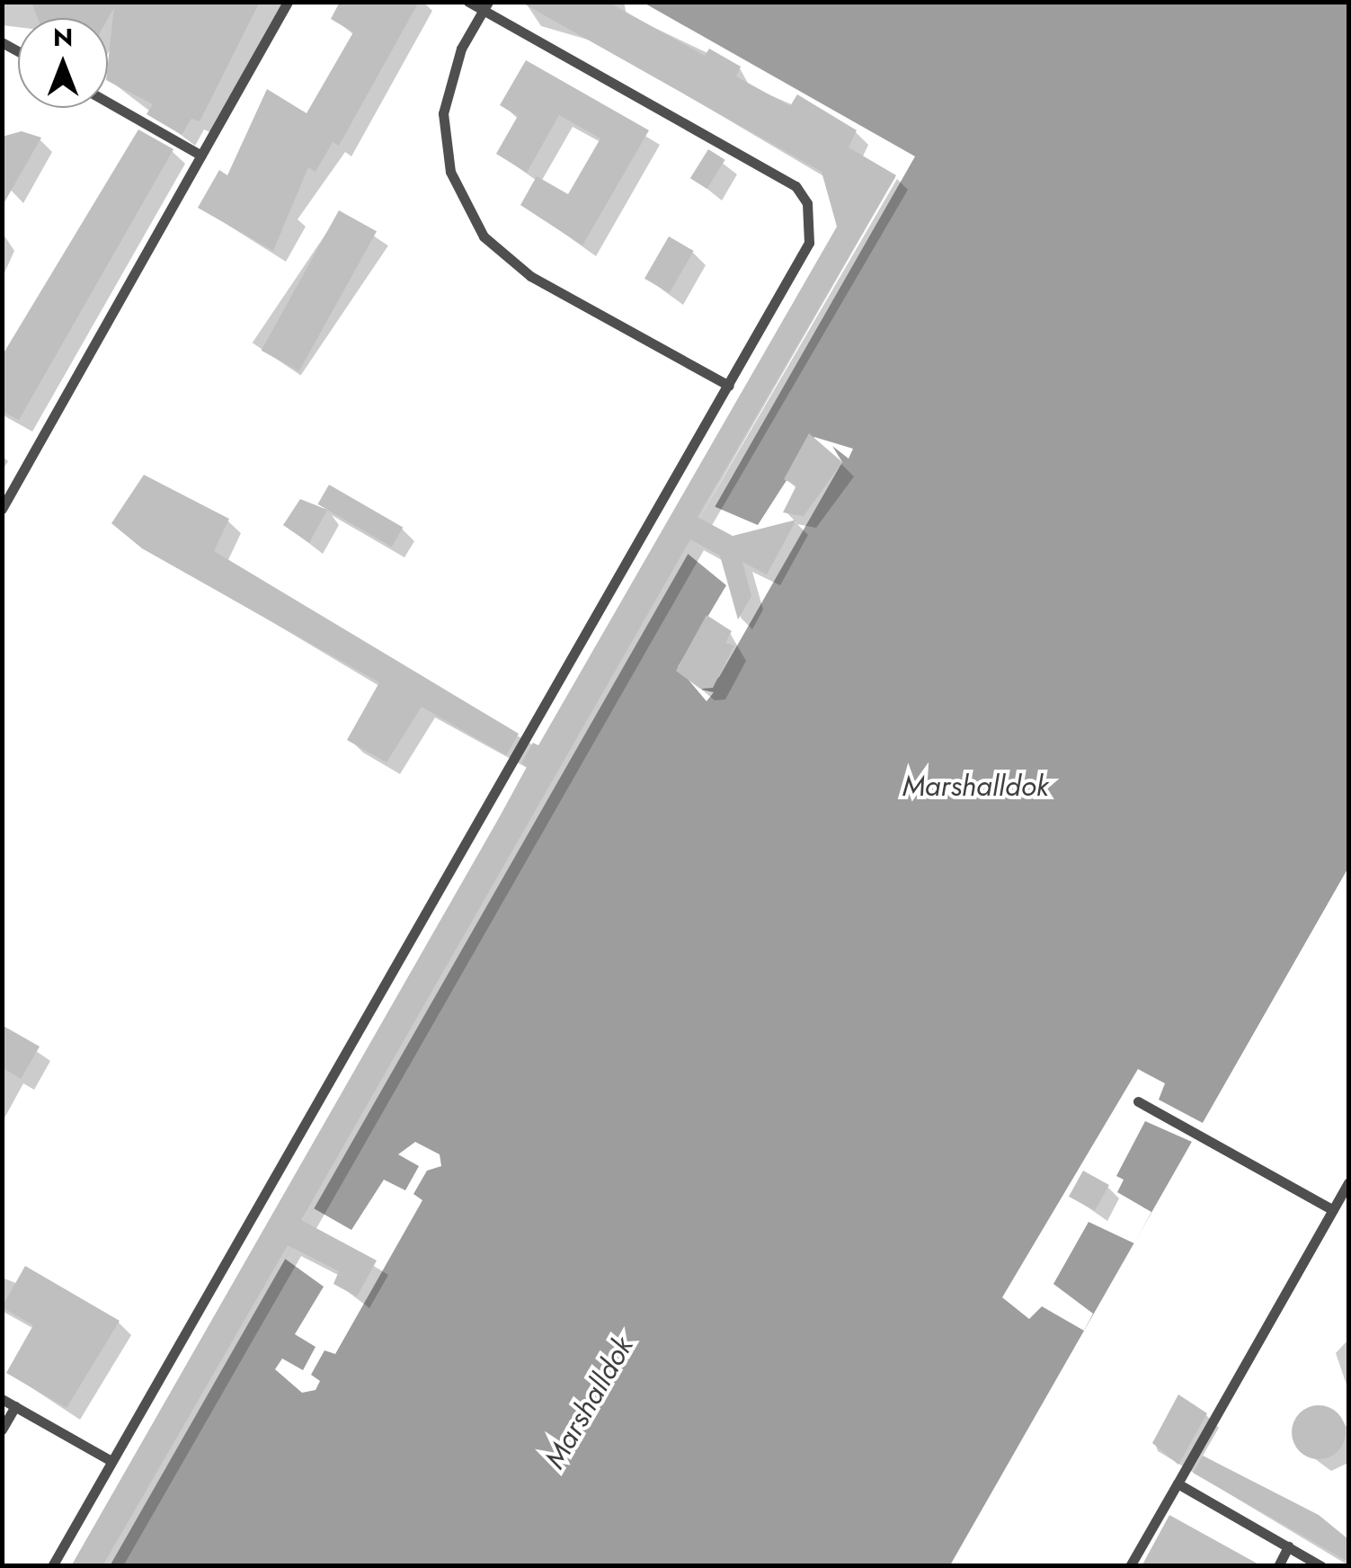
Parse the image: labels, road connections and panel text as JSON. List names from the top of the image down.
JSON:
{
  "water": ["Marshalldok"],
  "north": "top"
}
